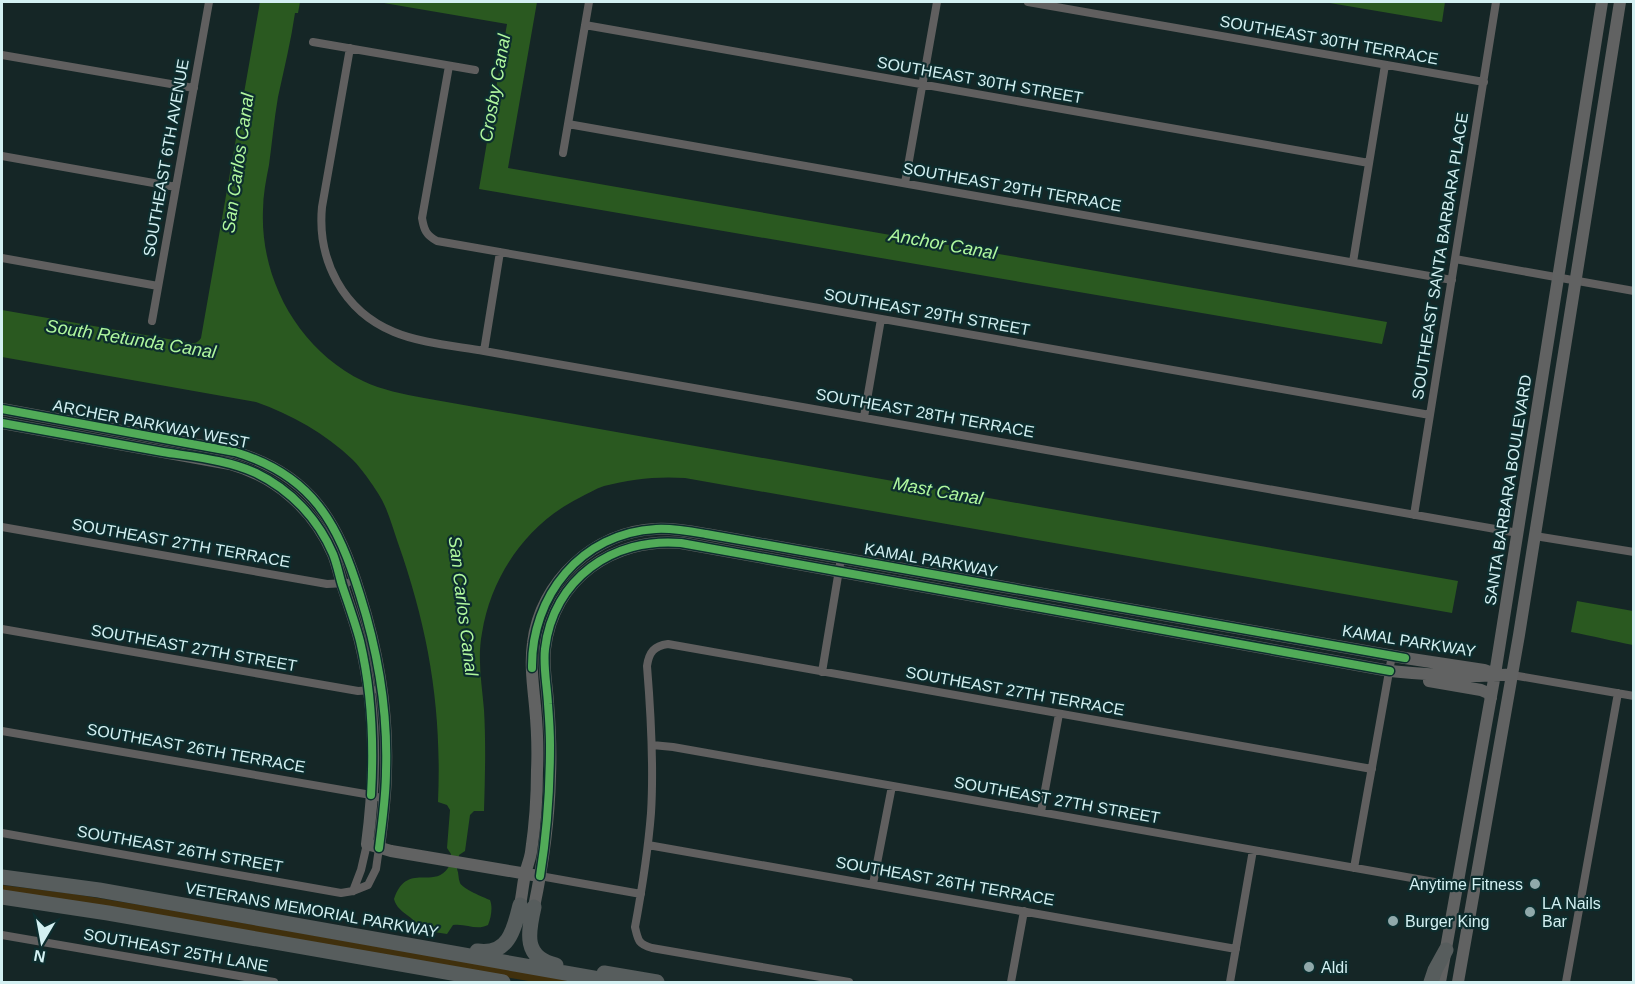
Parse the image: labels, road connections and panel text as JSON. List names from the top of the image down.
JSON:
{
  "streets": {
    "highway": ["VETERANS MEMORIAL PARKWAY"],
    "street": [
      "SOUTHEAST 30TH TERRACE",
      "SOUTHEAST 30TH STREET",
      "SOUTHEAST 6TH AVENUE",
      "SOUTHEAST 29TH TERRACE",
      "SOUTHEAST SANTA BARBARA PLACE",
      "SOUTHEAST 29TH STREET",
      "SOUTHEAST 28TH TERRACE",
      "ARCHER PARKWAY WEST",
      "SANTA BARBARA BOULEVARD",
      "SOUTHEAST 27TH TERRACE",
      "KAMAL PARKWAY",
      "SOUTHEAST 27TH STREET",
      "SOUTHEAST 26TH TERRACE",
      "SOUTHEAST 26TH STREET",
      "SOUTHEAST 25TH LANE"
    ]
  },
  "crossings": [
    ["SOUTHEAST 30TH TERRACE", "SOUTHEAST SANTA BARBARA PLACE"],
    ["SOUTHEAST 29TH TERRACE", "SOUTHEAST SANTA BARBARA PLACE"],
    ["SOUTHEAST SANTA BARBARA PLACE", "SOUTHEAST 29TH STREET"],
    ["SOUTHEAST SANTA BARBARA PLACE", "SOUTHEAST 28TH TERRACE"],
    ["SOUTHEAST 28TH TERRACE", "SANTA BARBARA BOULEVARD"],
    ["ARCHER PARKWAY WEST", "SOUTHEAST 27TH TERRACE"],
    ["ARCHER PARKWAY WEST", "SOUTHEAST 27TH STREET"],
    ["ARCHER PARKWAY WEST", "SOUTHEAST 26TH TERRACE"],
    ["ARCHER PARKWAY WEST", "SOUTHEAST 26TH STREET"],
    ["SANTA BARBARA BOULEVARD", "KAMAL PARKWAY"],
    ["SANTA BARBARA BOULEVARD", "SOUTHEAST 27TH STREET"],
    ["SOUTHEAST 27TH TERRACE", "SOUTHEAST 27TH STREET"]
  ],
  "water": [
    "Crosby Canal",
    "San Carlos Canal",
    "Anchor Canal",
    "South Retunda Canal",
    "Mast Canal"
  ],
  "places": [
    "Anytime Fitness",
    "LA Nails Bar",
    "Burger King",
    "Aldi"
  ],
  "north": "bottom"
}
